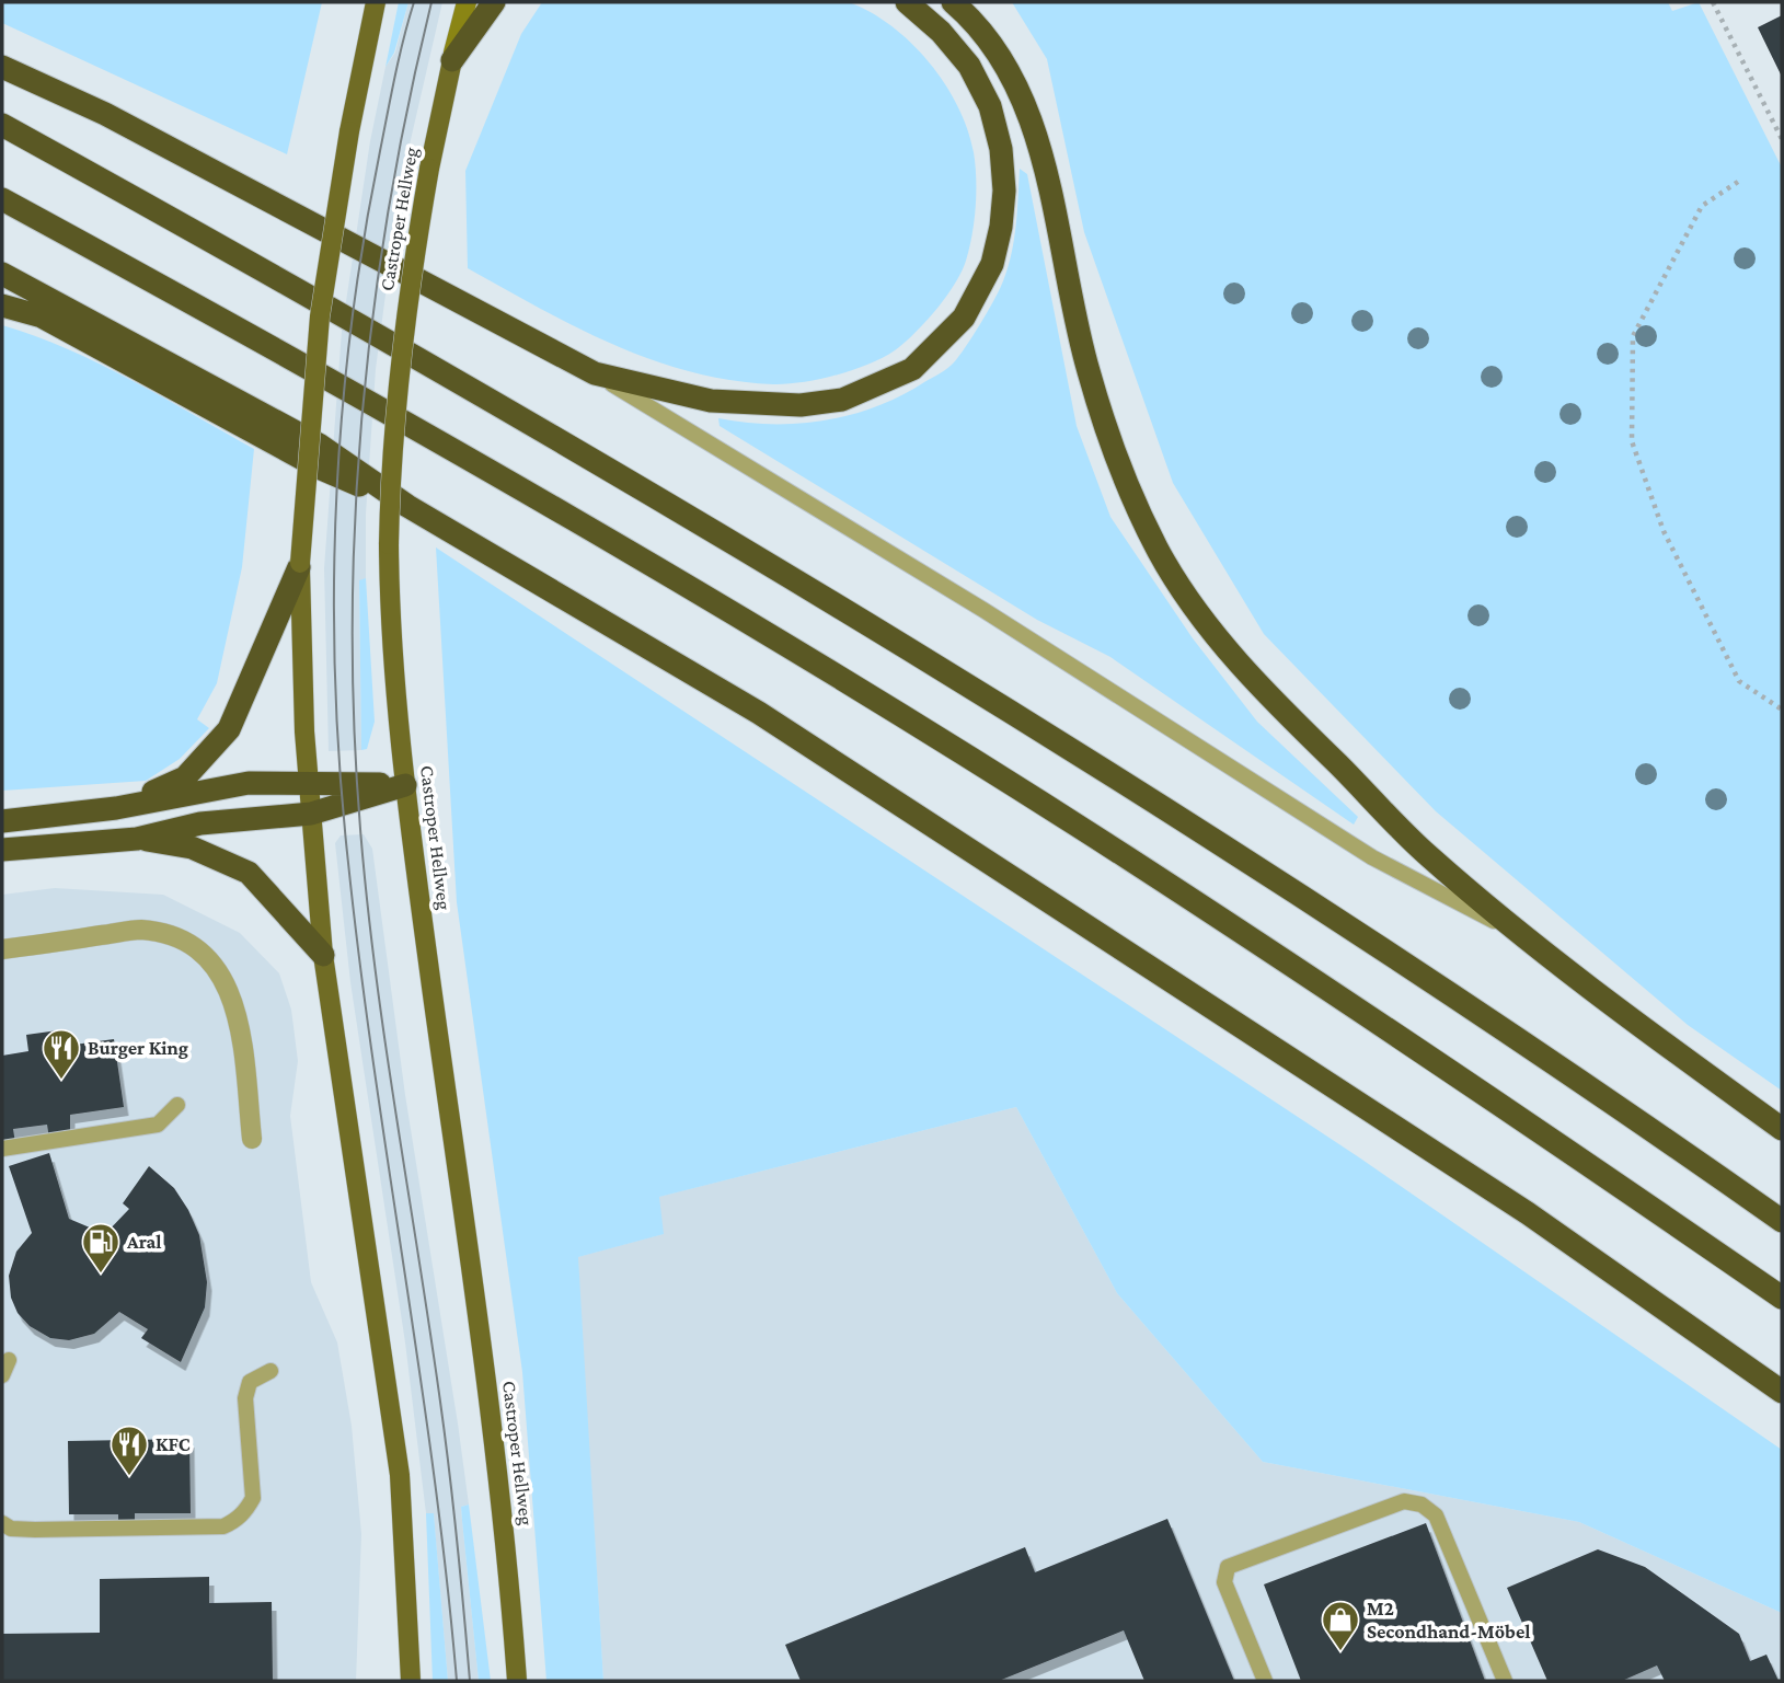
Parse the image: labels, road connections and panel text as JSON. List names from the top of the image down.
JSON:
{
  "streets": {
    "main road": ["Castroper Hellweg"]
  },
  "places": {
    "restaurant": ["Burger King", "KFC"],
    "fuel station": ["Aral"],
    "shop": ["M2 Secondhand-Möbel"]
  }
}
